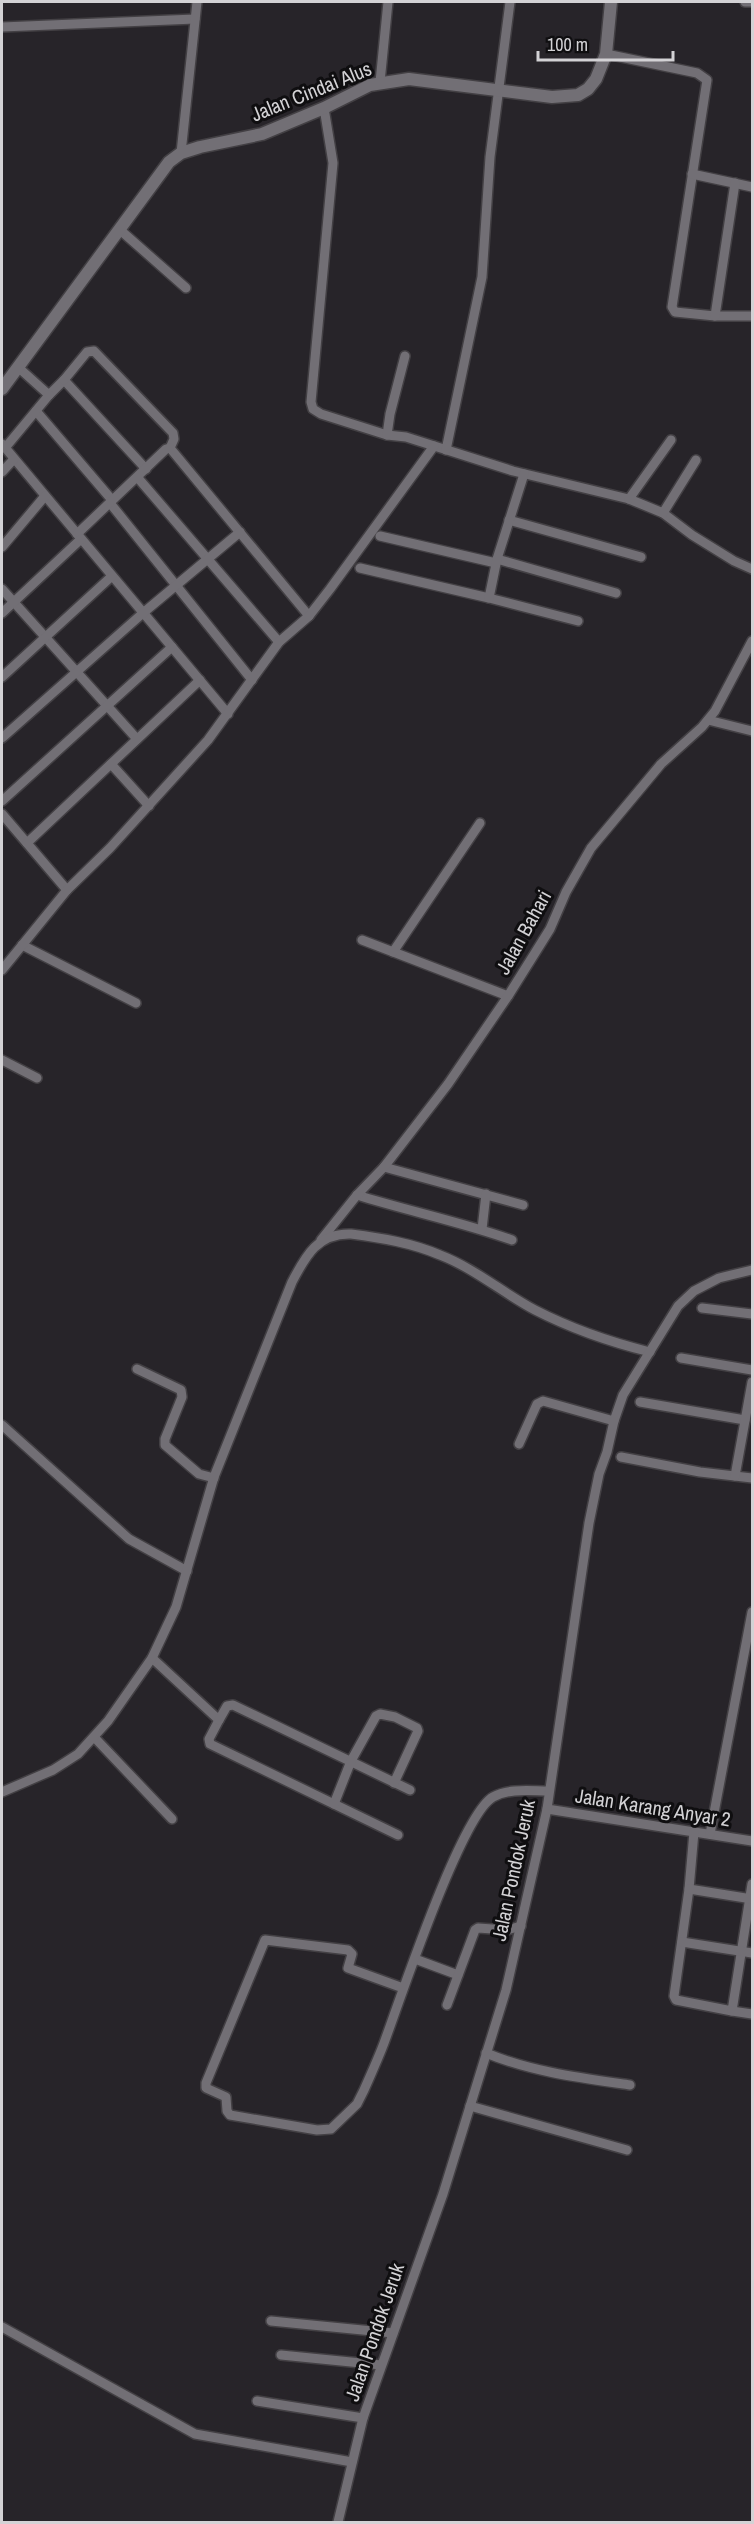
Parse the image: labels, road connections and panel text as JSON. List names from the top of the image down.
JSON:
{
  "streets": {
    "street": [
      "Jalan Cindai Alus",
      "Jalan Bahari",
      "Jalan Karang Anyar 2",
      "Jalan Pondok Jeruk"
    ]
  },
  "crossings": [
    ["Jalan Karang Anyar 2", "Jalan Pondok Jeruk"]
  ],
  "scale_bar": "100 m"
}
